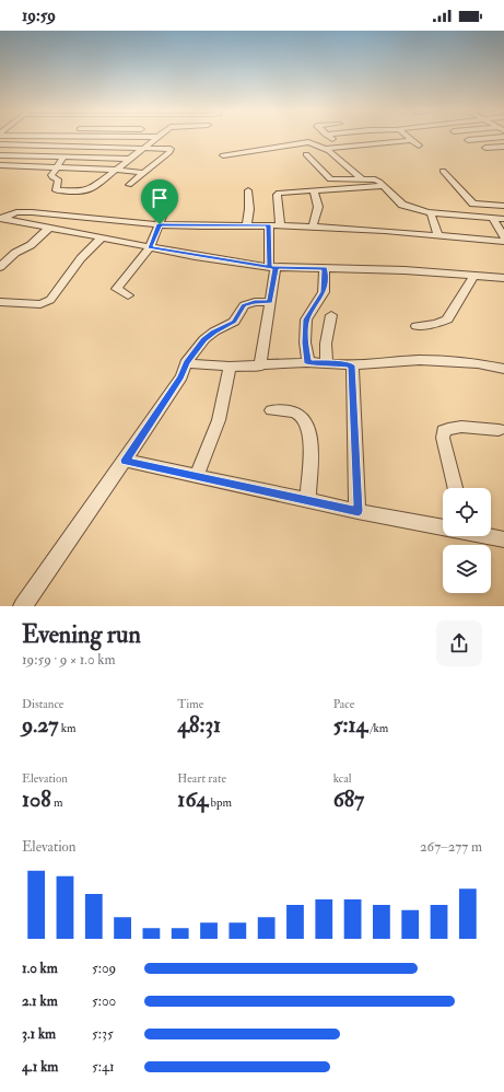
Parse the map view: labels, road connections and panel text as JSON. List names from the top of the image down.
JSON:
{
  "page": {
    "status": "19:59",
    "heading": ["Evening run", "19:59 · 9 × 1.0 km"],
    "stats": [
      ["Distance", "9.27 km"],
      ["Time", "48:31"],
      ["Pace", "5:14 /km"],
      ["Elevation", "108 m"],
      ["Heart rate", "164 bpm"],
      ["kcal", "687"]
    ],
    "chart": ["Elevation", "267–277 m"],
    "list": [
      {
        "name": "1.0 km",
        "note": "5:09"
      },
      {
        "name": "2.1 km",
        "note": "5:00"
      },
      {
        "name": "3.1 km",
        "note": "5:35"
      },
      {
        "name": "4.1 km",
        "note": "5:41"
      }
    ]
  }
}
